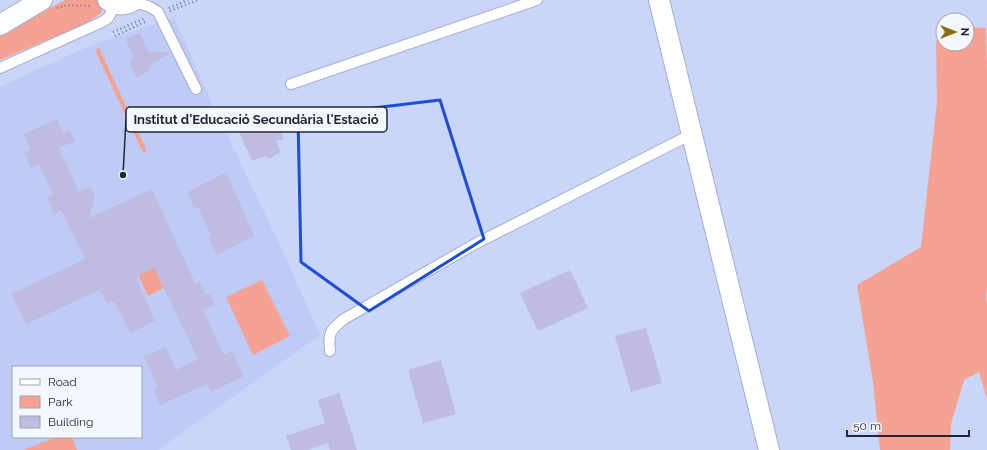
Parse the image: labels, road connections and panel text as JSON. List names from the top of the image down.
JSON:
{
  "places": ["Institut d'Educació Secundària l'Estació"],
  "legend": ["Road", "Park", "Building"],
  "scale_bar": "50 m",
  "north": "right"
}
